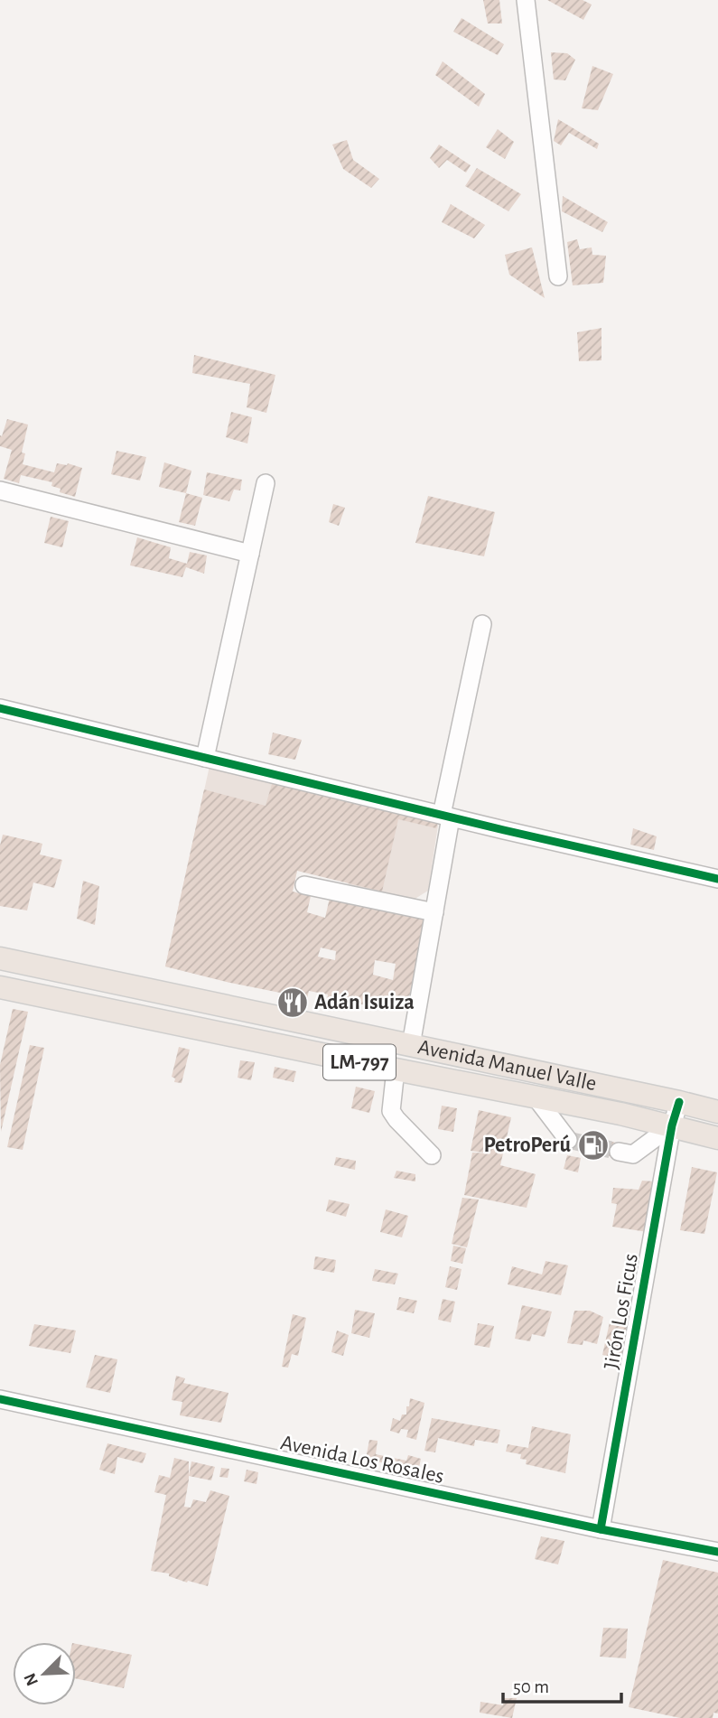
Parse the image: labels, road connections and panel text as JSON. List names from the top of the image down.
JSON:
{
  "streets": {
    "main road": ["LM-797", "Avenida Manuel Valle"],
    "street": ["Jirón Los Ficus", "Avenida Los Rosales"]
  },
  "crossings": [
    ["Avenida Manuel Valle", "Jirón Los Ficus"],
    ["Jirón Los Ficus", "Avenida Los Rosales"]
  ],
  "places": {
    "restaurant": ["Adán Isuiza"],
    "fuel station": ["PetroPerú"]
  },
  "scale_bar": "50 m",
  "north": "bottom left"
}
